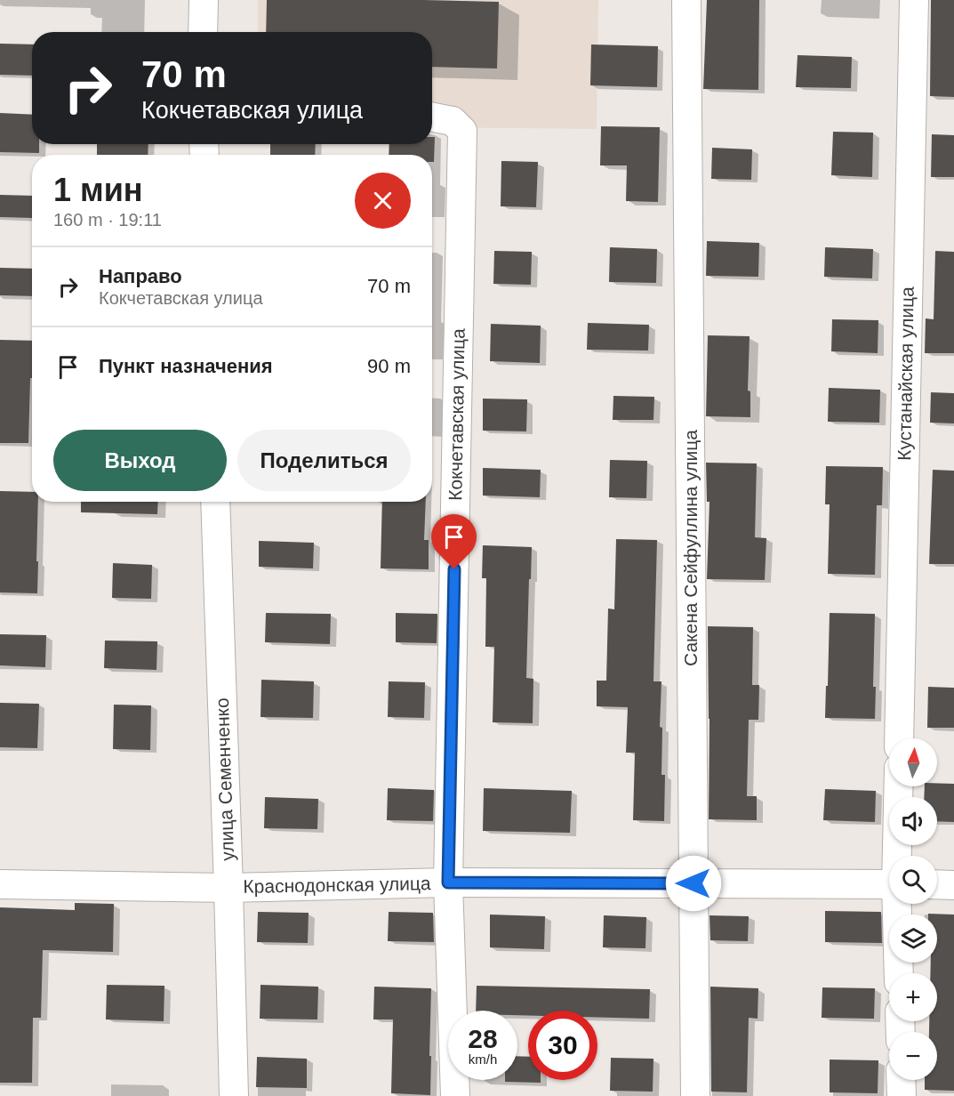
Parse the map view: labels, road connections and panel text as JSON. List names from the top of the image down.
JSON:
{
  "streets": {
    "street": [
      "Кустанайская улица",
      "Кокчетавская улица",
      "Сакена Сейфуллина улица",
      "улица Семенченко",
      "Краснодонская улица"
    ]
  },
  "crossings": [
    ["Кокчетавская улица", "Краснодонская улица"],
    ["Сакена Сейфуллина улица", "Краснодонская улица"],
    ["улица Семенченко", "Краснодонская улица"]
  ],
  "north": "top",
  "page": {
    "turn": ["70 m", "Кокчетавская улица"],
    "heading": ["1 мин", "160 m · 19:11"],
    "list": [
      {
        "name": "Направо",
        "note": "Кокчетавская улица",
        "value": "70 m"
      },
      {
        "name": "Пункт назначения",
        "value": "90 m"
      }
    ],
    "buttons": ["Выход", "Поделиться"],
    "map_buttons": ["+", "−"],
    "speed": "28 km/h",
    "limit": "30"
  }
}
